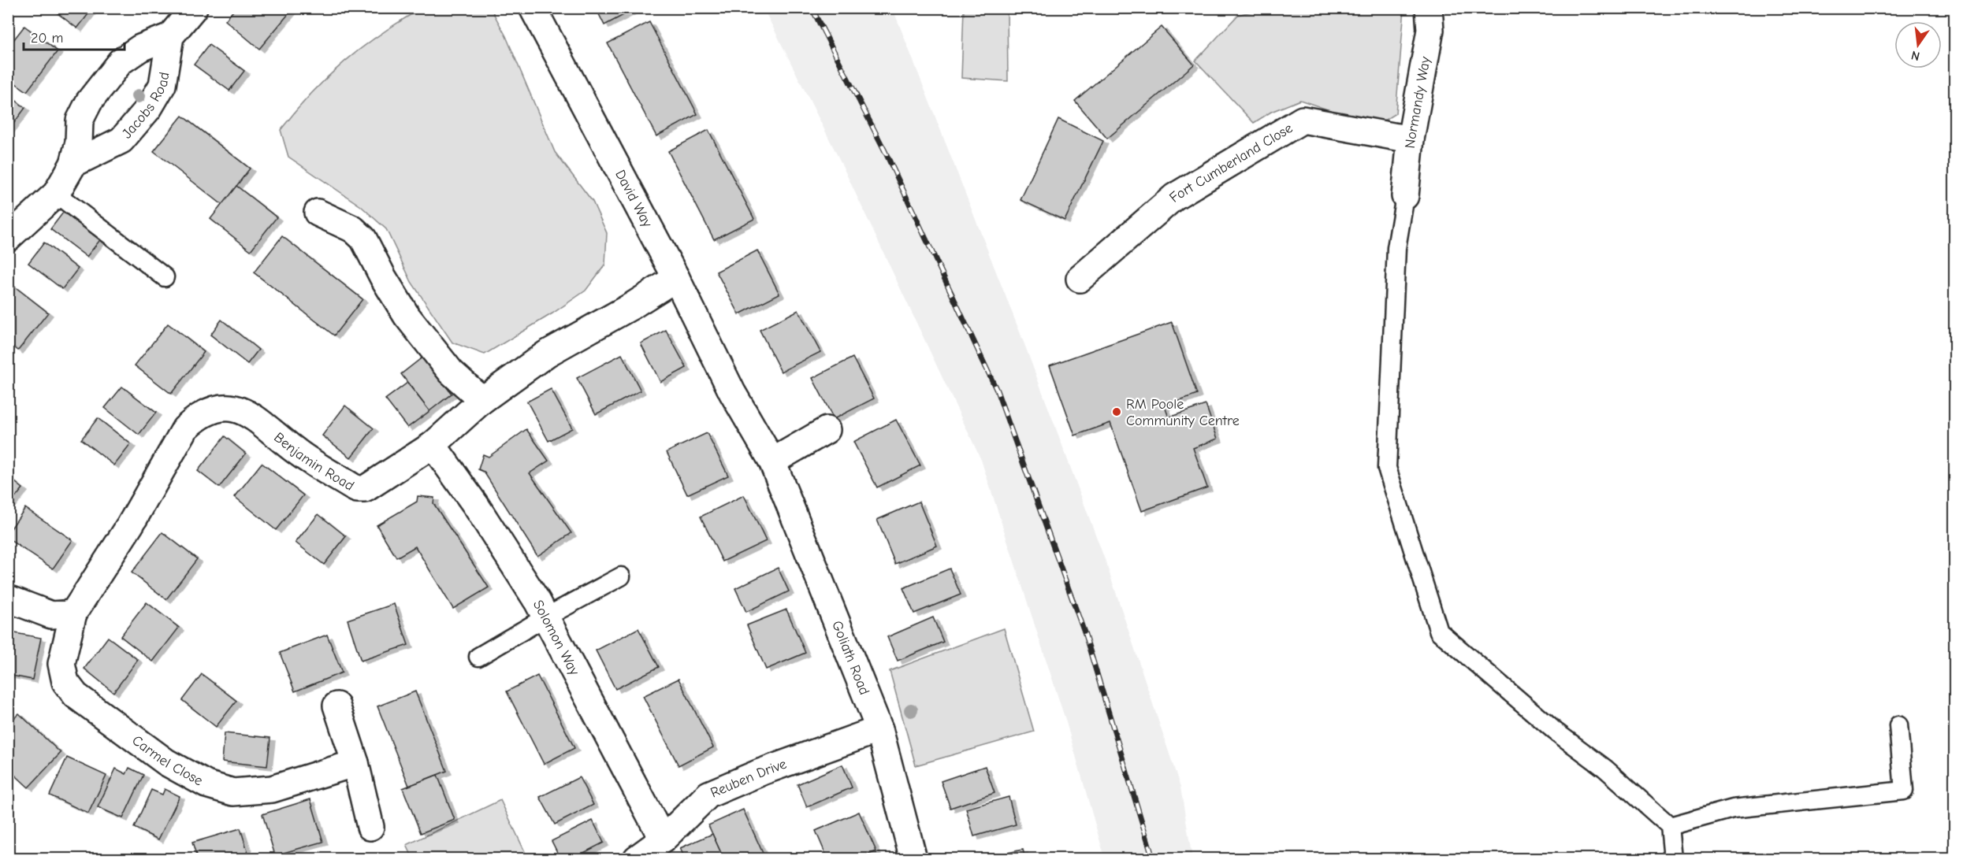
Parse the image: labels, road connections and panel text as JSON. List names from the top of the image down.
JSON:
{
  "streets": {
    "street": [
      "Normandy Way",
      "Jacobs Road",
      "Fort Cumberland Close",
      "David Way",
      "Benjamin Road",
      "Solomon Way",
      "Goliath Road",
      "Carmel Close",
      "Reuben Drive"
    ]
  },
  "crossings": [
    ["Normandy Way", "Fort Cumberland Close"],
    ["David Way", "Benjamin Road"],
    ["David Way", "Goliath Road"],
    ["Benjamin Road", "Solomon Way"],
    ["Benjamin Road", "Carmel Close"],
    ["Solomon Way", "Reuben Drive"],
    ["Goliath Road", "Reuben Drive"]
  ],
  "places": ["RM Poole Community Centre"],
  "scale_bar": "20 m",
  "north": "bottom"
}
